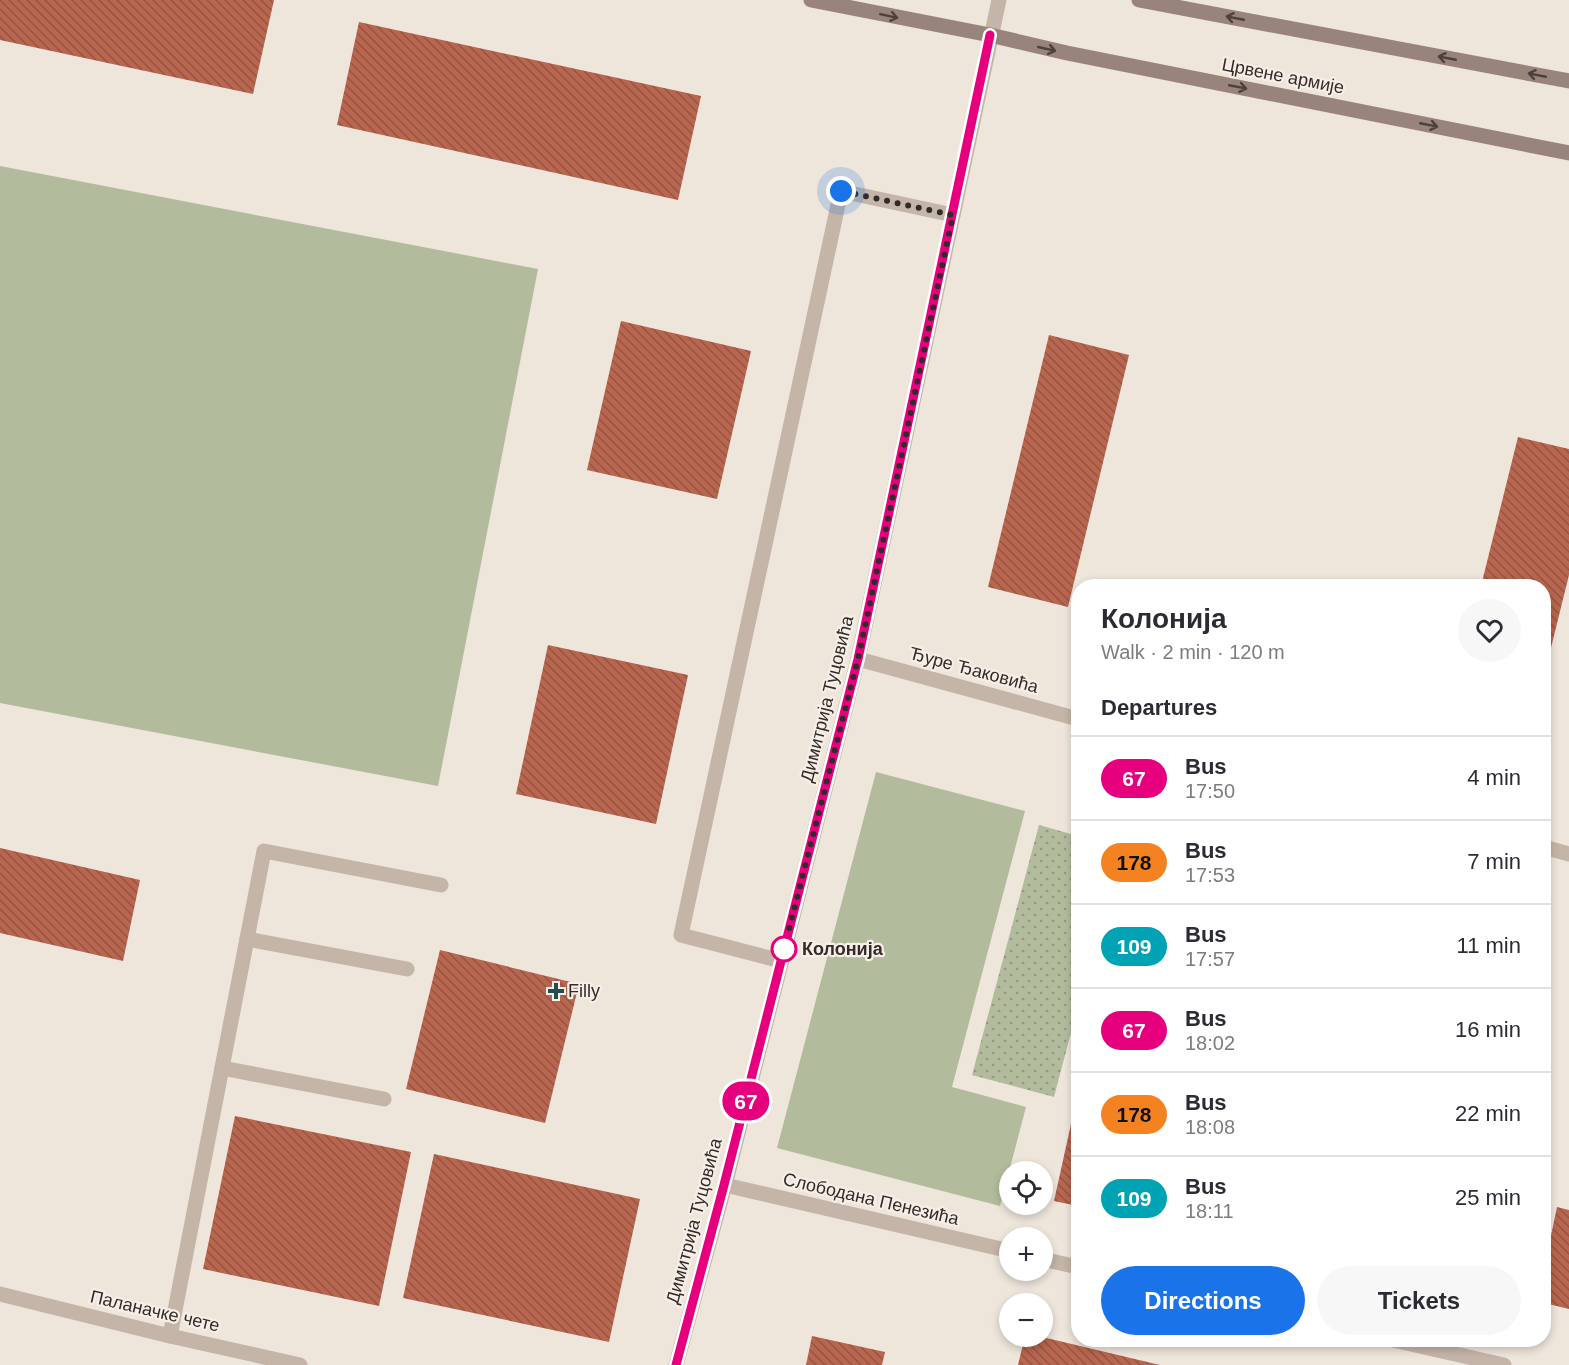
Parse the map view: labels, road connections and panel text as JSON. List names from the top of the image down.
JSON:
{
  "streets": {
    "main road": ["Црвене армије"],
    "street": [
      "Ђуре Ђаковића",
      "Димитрија Туцовића",
      "Слободана Пенезића",
      "Паланачке чете"
    ]
  },
  "crossings": [
    ["Црвене армије", "Димитрија Туцовића"],
    ["Ђуре Ђаковића", "Димитрија Туцовића"],
    ["Димитрија Туцовића", "Слободана Пенезића"]
  ],
  "places": {
    "other": ["Колонија"],
    "health": ["Filly"]
  },
  "lines": ["bus line 67"],
  "page": {
    "on_map": "67",
    "heading": [
      ["Колонија", "Walk · 2 min · 120 m"],
      "Departures"
    ],
    "list": [
      {
        "mark": "67",
        "name": "Bus",
        "note": "17:50",
        "value": "4 min"
      },
      {
        "mark": "178",
        "name": "Bus",
        "note": "17:53",
        "value": "7 min"
      },
      {
        "mark": "109",
        "name": "Bus",
        "note": "17:57",
        "value": "11 min"
      },
      {
        "mark": "67",
        "name": "Bus",
        "note": "18:02",
        "value": "16 min"
      },
      {
        "mark": "178",
        "name": "Bus",
        "note": "18:08",
        "value": "22 min"
      },
      {
        "mark": "109",
        "name": "Bus",
        "note": "18:11",
        "value": "25 min"
      }
    ],
    "map_buttons": ["+", "−"],
    "buttons": ["Directions", "Tickets"]
  }
}
